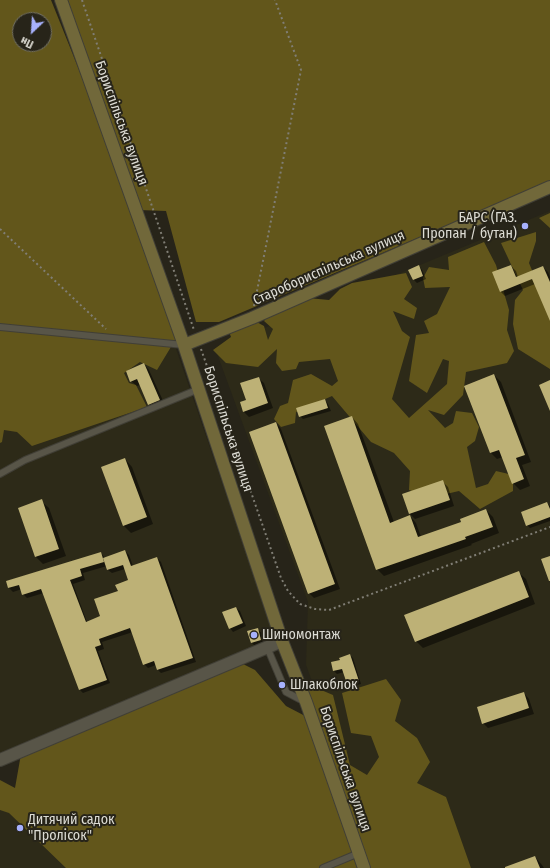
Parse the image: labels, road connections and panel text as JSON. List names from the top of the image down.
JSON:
{
  "streets": {
    "main road": ["Бориспільська вулиця", "Старобориспільська вулиця"]
  },
  "crossings": [
    ["Бориспільська вулиця", "Старобориспільська вулиця"]
  ],
  "places": [
    "БАРС (ГАЗ. Пропан / бутан)",
    "Шиномонтаж",
    "Шлакоблок",
    "Дитячий садок \"Пролісок\""
  ],
  "north": "bottom left"
}
